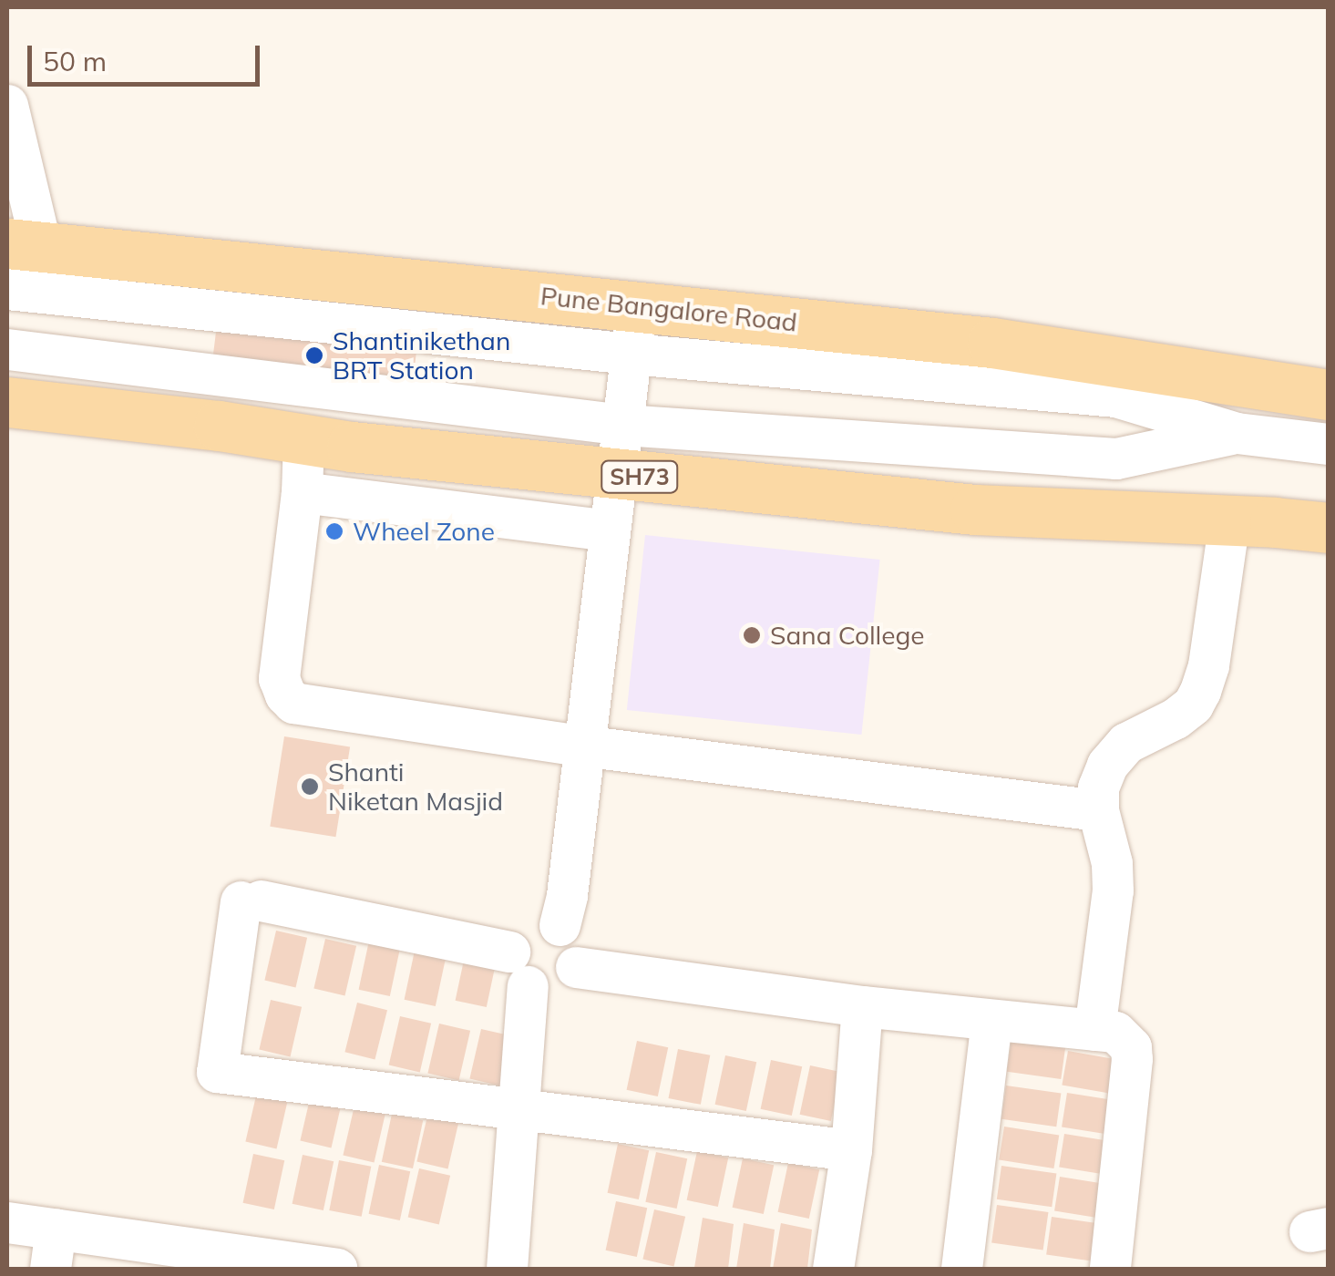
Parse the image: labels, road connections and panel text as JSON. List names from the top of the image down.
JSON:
{
  "streets": {
    "main road": ["Pune Bangalore Road", "SH73"]
  },
  "places": [
    "Shantinikethan BRT Station",
    "Wheel Zone",
    "Sana College",
    "Shanti Niketan Masjid"
  ],
  "scale_bar": "50 m"
}
